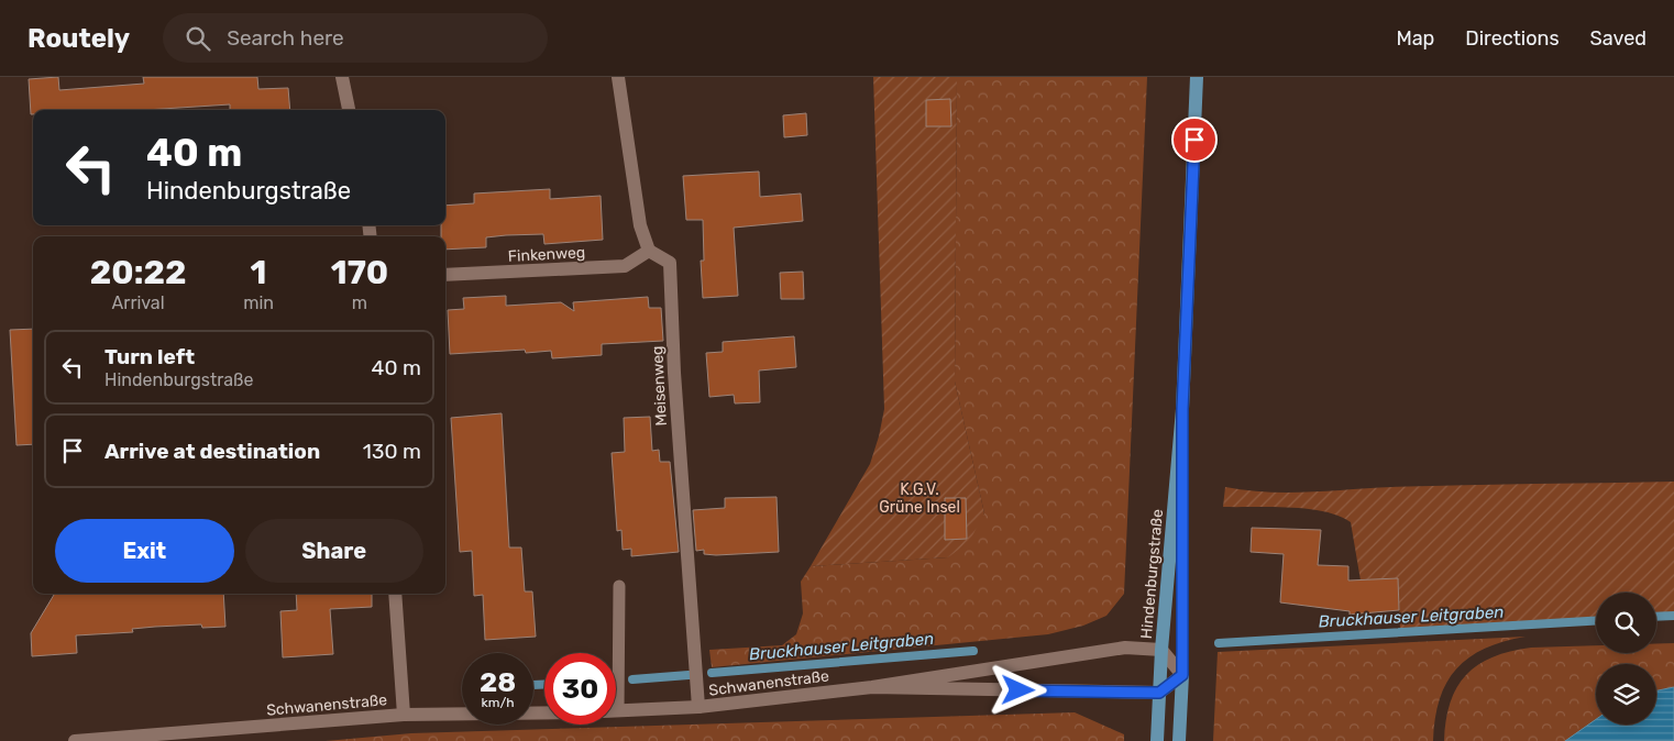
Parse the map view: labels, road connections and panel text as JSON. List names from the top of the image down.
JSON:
{
  "streets": {
    "main road": ["Hindenburgstraße"],
    "street": ["Finkenweg", "Meisenweg", "Schwanenstraße"]
  },
  "crossings": [
    ["Finkenweg", "Meisenweg"],
    ["Meisenweg", "Schwanenstraße"],
    ["Hindenburgstraße", "Schwanenstraße"]
  ],
  "water": ["Bruckhauser Leitgraben"],
  "parks": ["K.G.V. Grüne Insel"],
  "page": {
    "header": "Routely",
    "search": "Search here",
    "nav": ["Map", "Directions", "Saved"],
    "turn": ["40 m", "Hindenburgstraße"],
    "eta": [
      "20:22",
      "Arrival",
      "1",
      "min",
      "170",
      "m"
    ],
    "list": [
      {
        "name": "Turn left",
        "note": "Hindenburgstraße",
        "value": "40 m"
      },
      {
        "name": "Arrive at destination",
        "value": "130 m"
      }
    ],
    "buttons": ["Exit", "Share"],
    "speed": "28 km/h",
    "limit": "30"
  }
}
